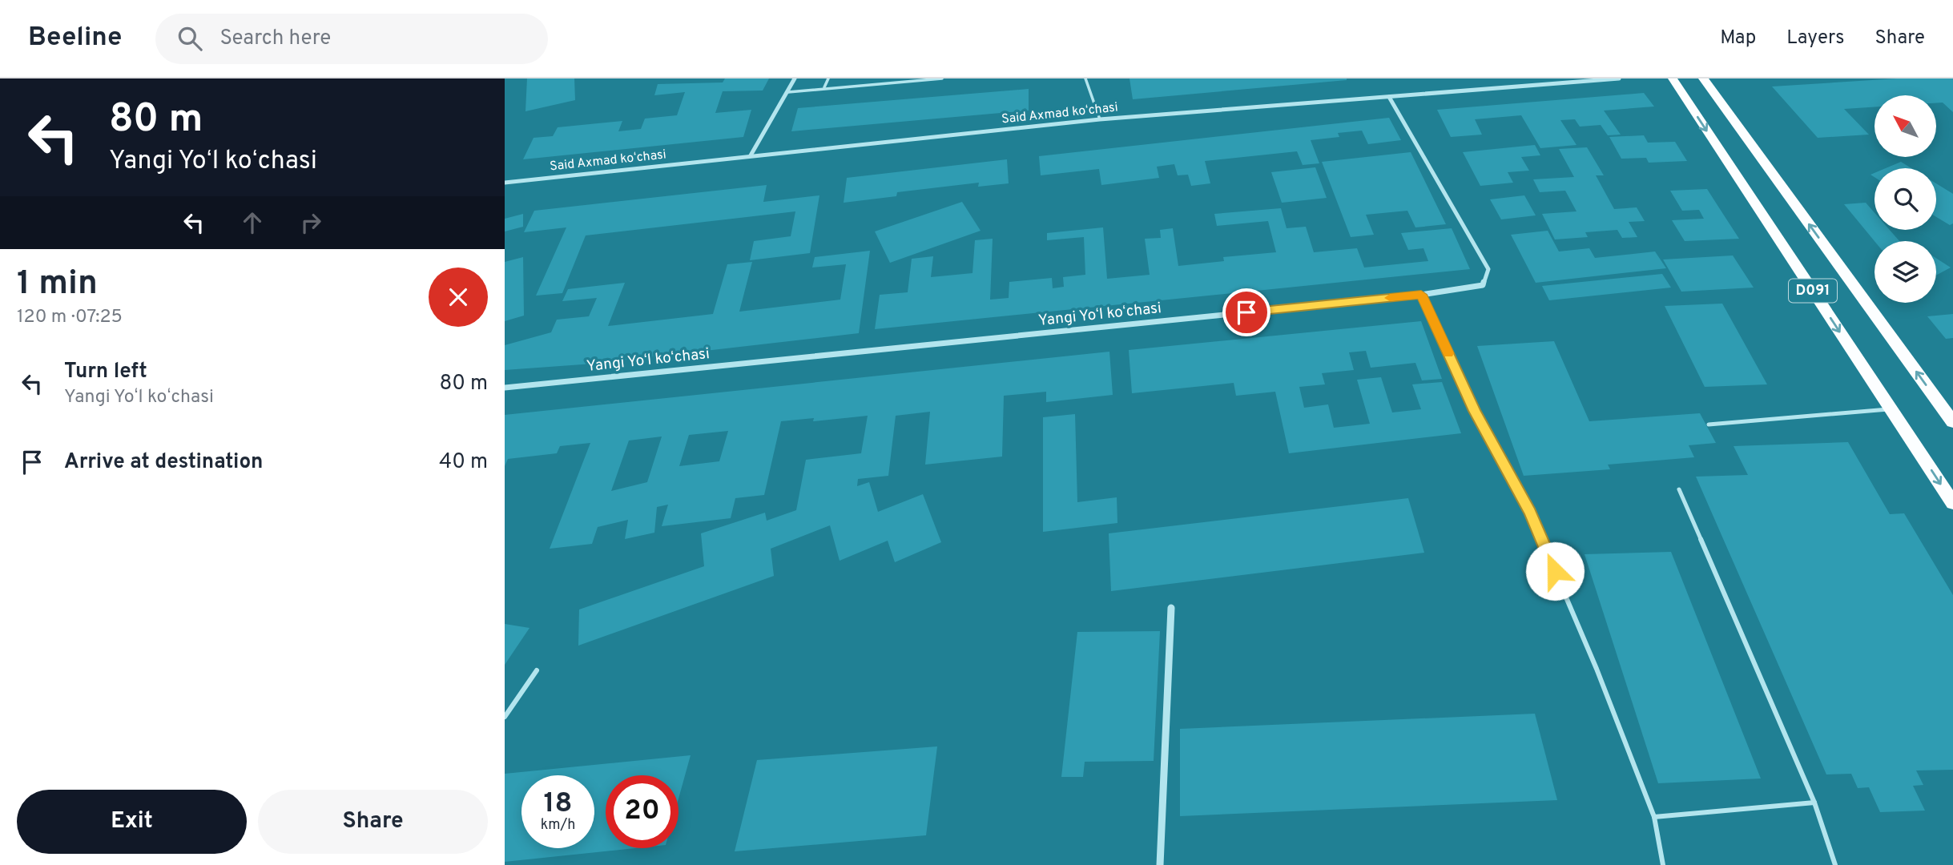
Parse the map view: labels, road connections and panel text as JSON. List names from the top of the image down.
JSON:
{
  "streets": {
    "highway": ["D091"],
    "street": ["Said Axmad koʻchasi", "Yangi Yoʻl koʻchasi"]
  },
  "crossings": [
    ["Said Axmad koʻchasi", "Yangi Yoʻl koʻchasi"]
  ],
  "north": "top left",
  "page": {
    "header": "Beeline",
    "search": "Search here",
    "nav": ["Map", "Layers", "Share"],
    "turn": ["80 m", "Yangi Yoʻl koʻchasi"],
    "heading": ["1 min", "120 m · 07:25"],
    "list": [
      {
        "name": "Turn left",
        "note": "Yangi Yoʻl koʻchasi",
        "value": "80 m"
      },
      {
        "name": "Arrive at destination",
        "value": "40 m"
      }
    ],
    "speed": "18 km/h",
    "limit": "20",
    "buttons": ["Exit", "Share"]
  }
}
